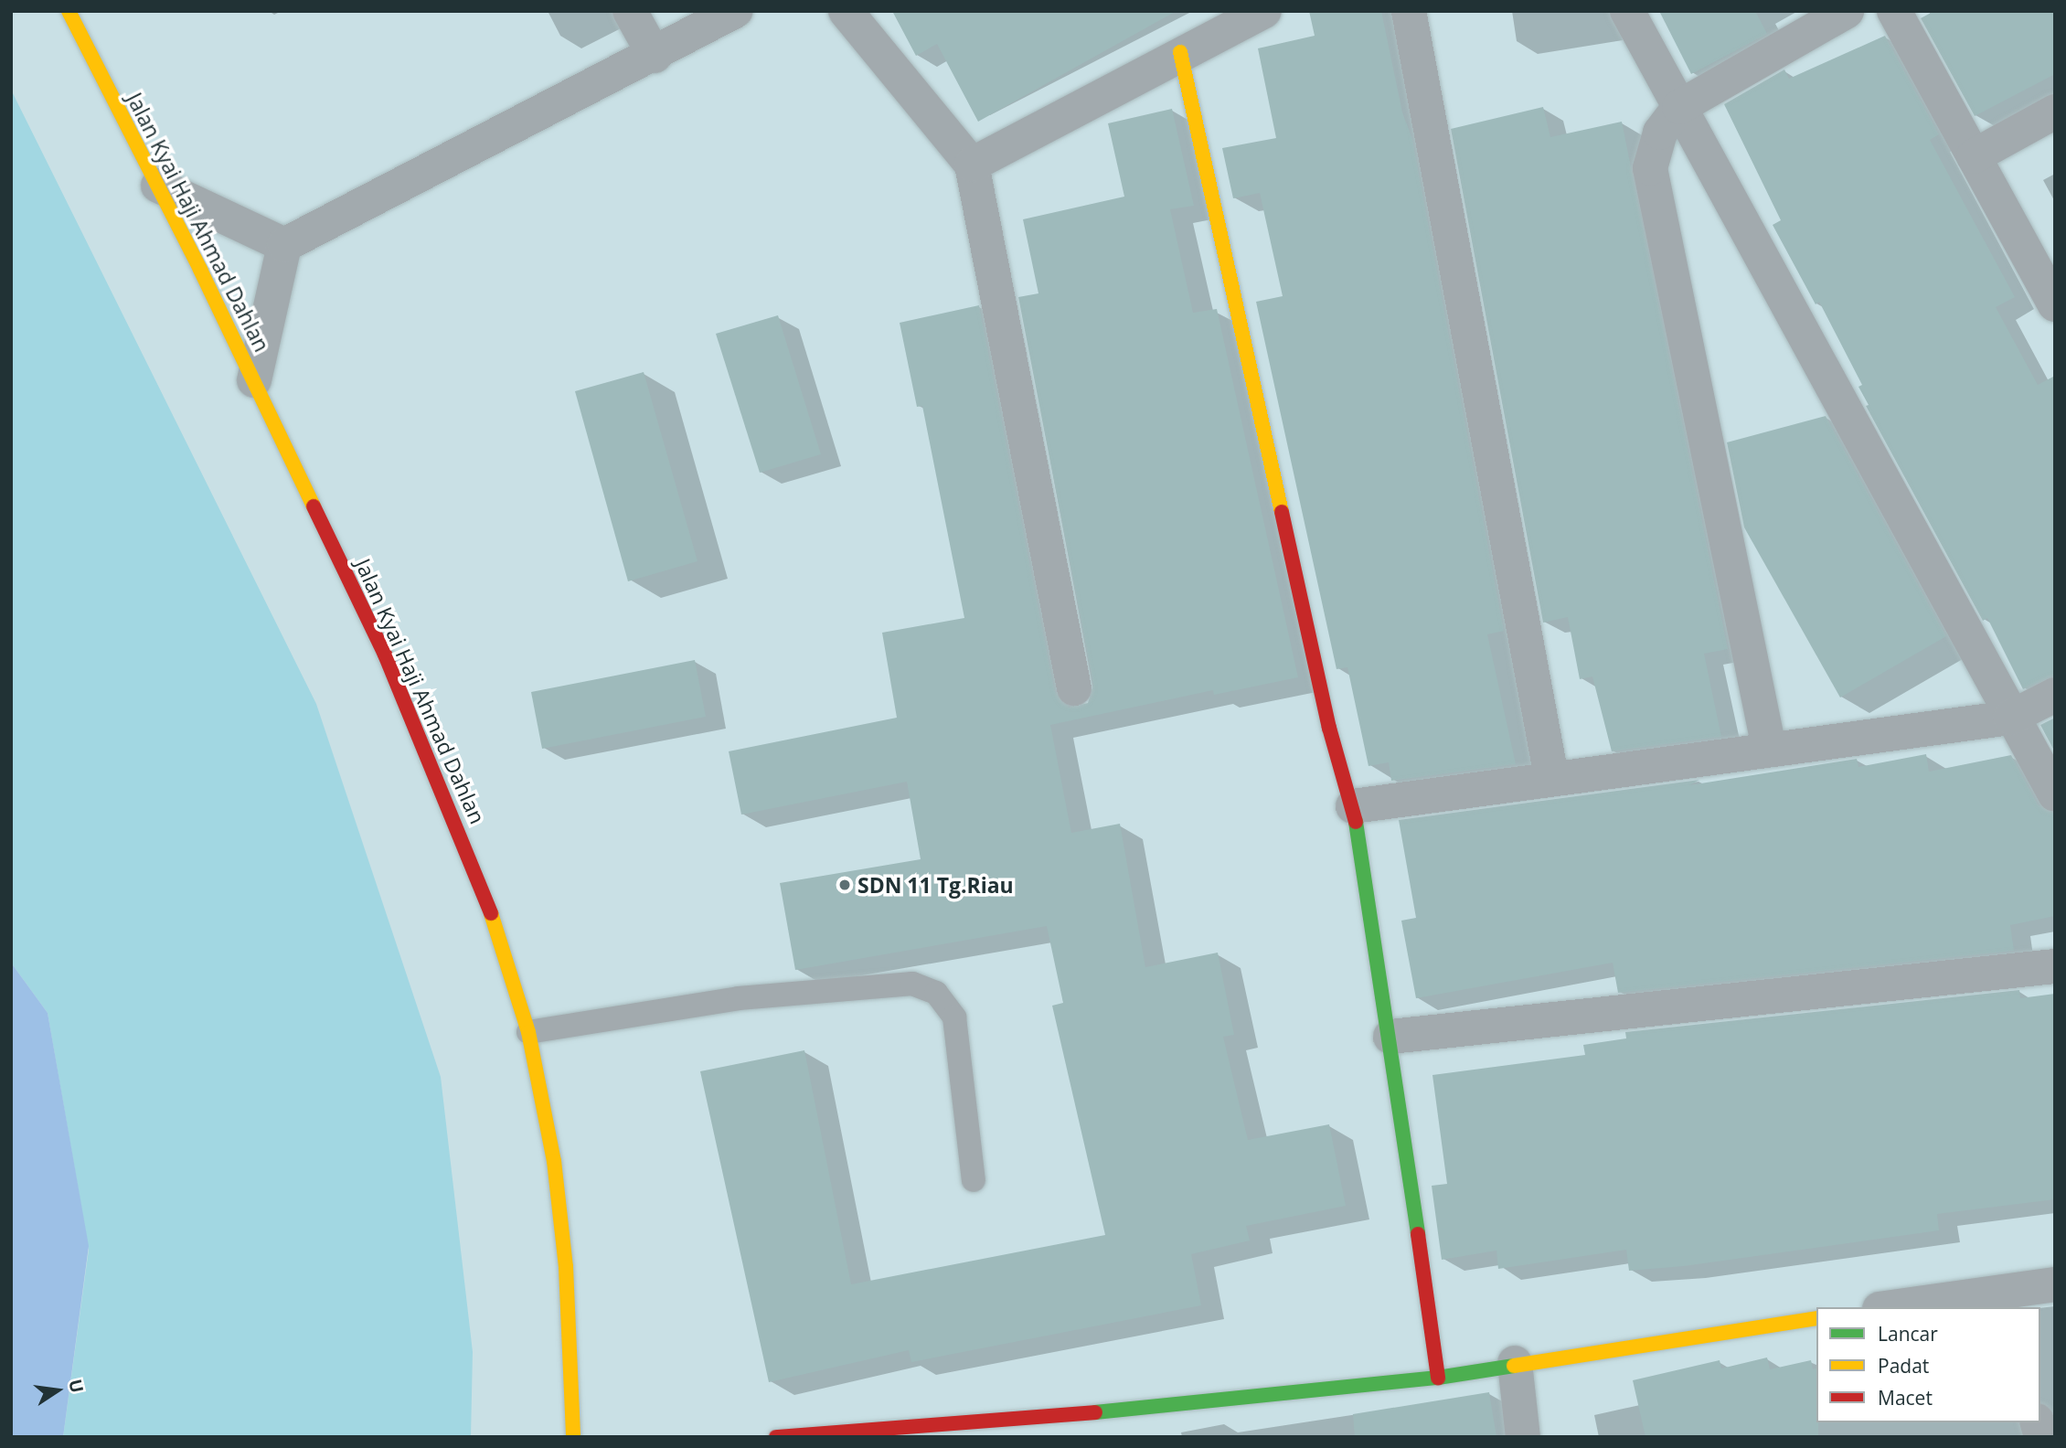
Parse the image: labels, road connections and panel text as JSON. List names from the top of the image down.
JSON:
{
  "streets": {
    "street": ["Jalan Kyai Haji Ahmad Dahlan"]
  },
  "places": ["SDN 11 Tg.Riau"],
  "legend": ["Lancar", "Padat", "Macet"],
  "north": "right"
}
